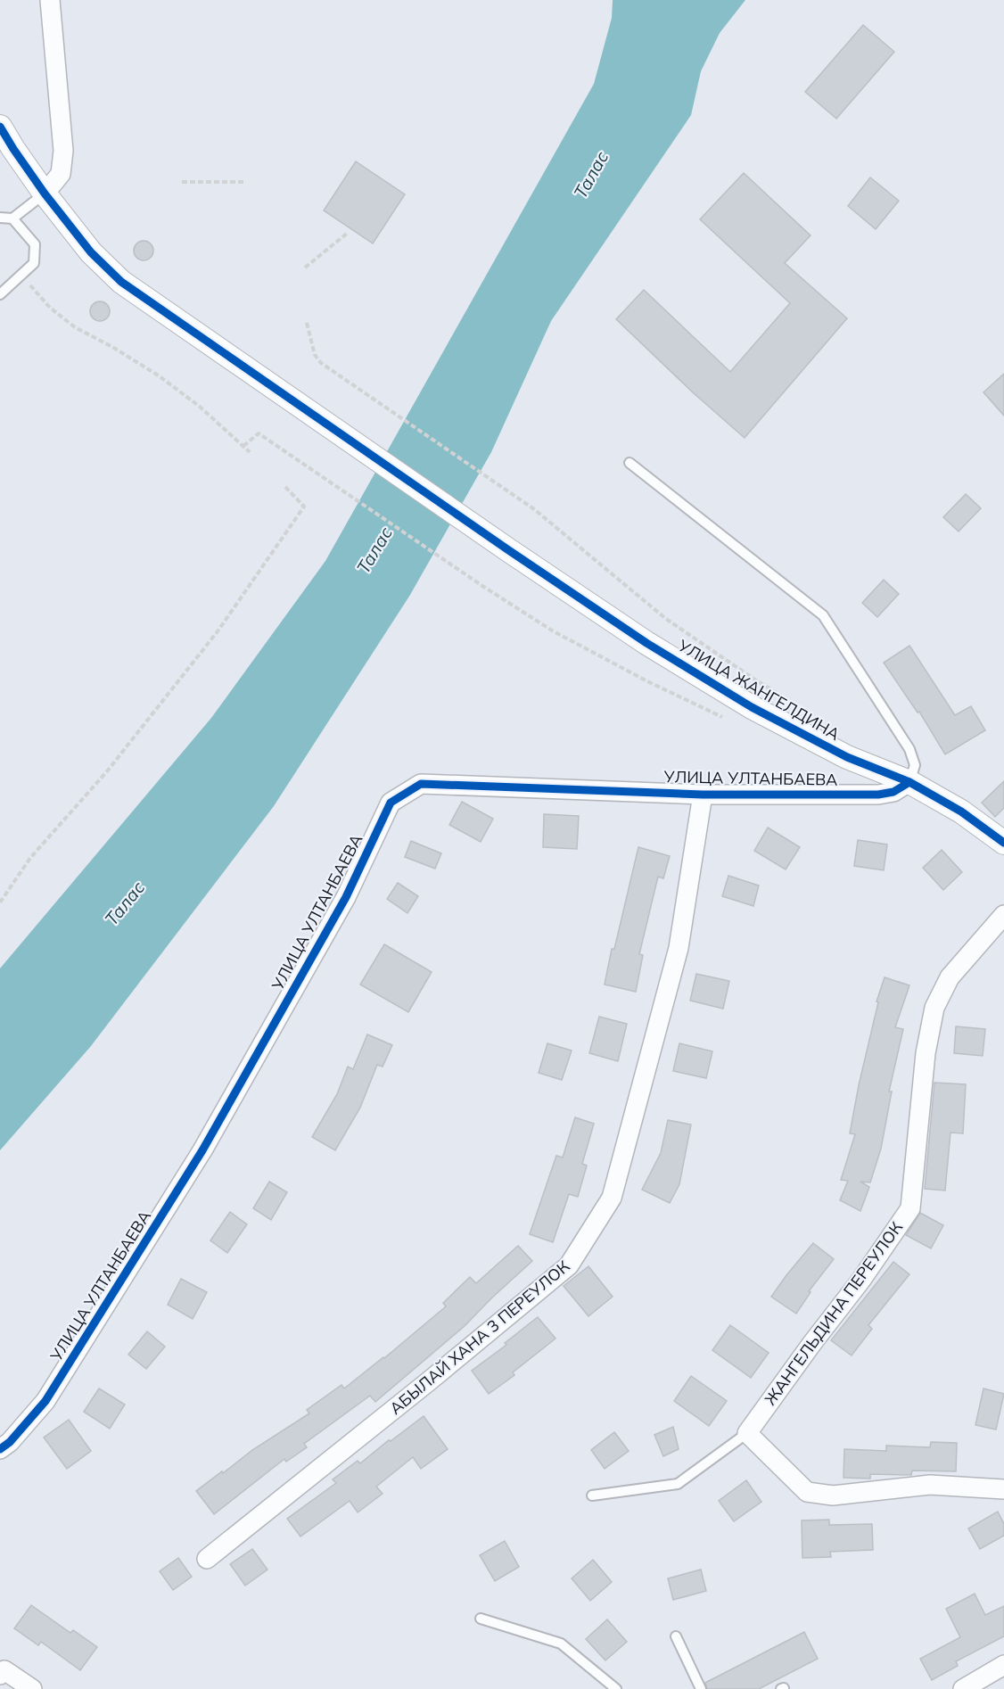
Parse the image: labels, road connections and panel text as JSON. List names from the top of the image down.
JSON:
{
  "streets": {
    "street": [
      "УЛИЦА ЖАНГЕЛДИНА",
      "УЛИЦА УЛТАНБАЕВА",
      "ЖАНГЕЛЬДИНА ПЕРЕУЛОК",
      "АБЫЛАЙ ХАНА 3 ПЕРЕУЛОК"
    ]
  },
  "crossings": [
    ["УЛИЦА ЖАНГЕЛДИНА", "УЛИЦА УЛТАНБАЕВА"],
    ["УЛИЦА УЛТАНБАЕВА", "АБЫЛАЙ ХАНА 3 ПЕРЕУЛОК"]
  ],
  "water": ["Талас"]
}
